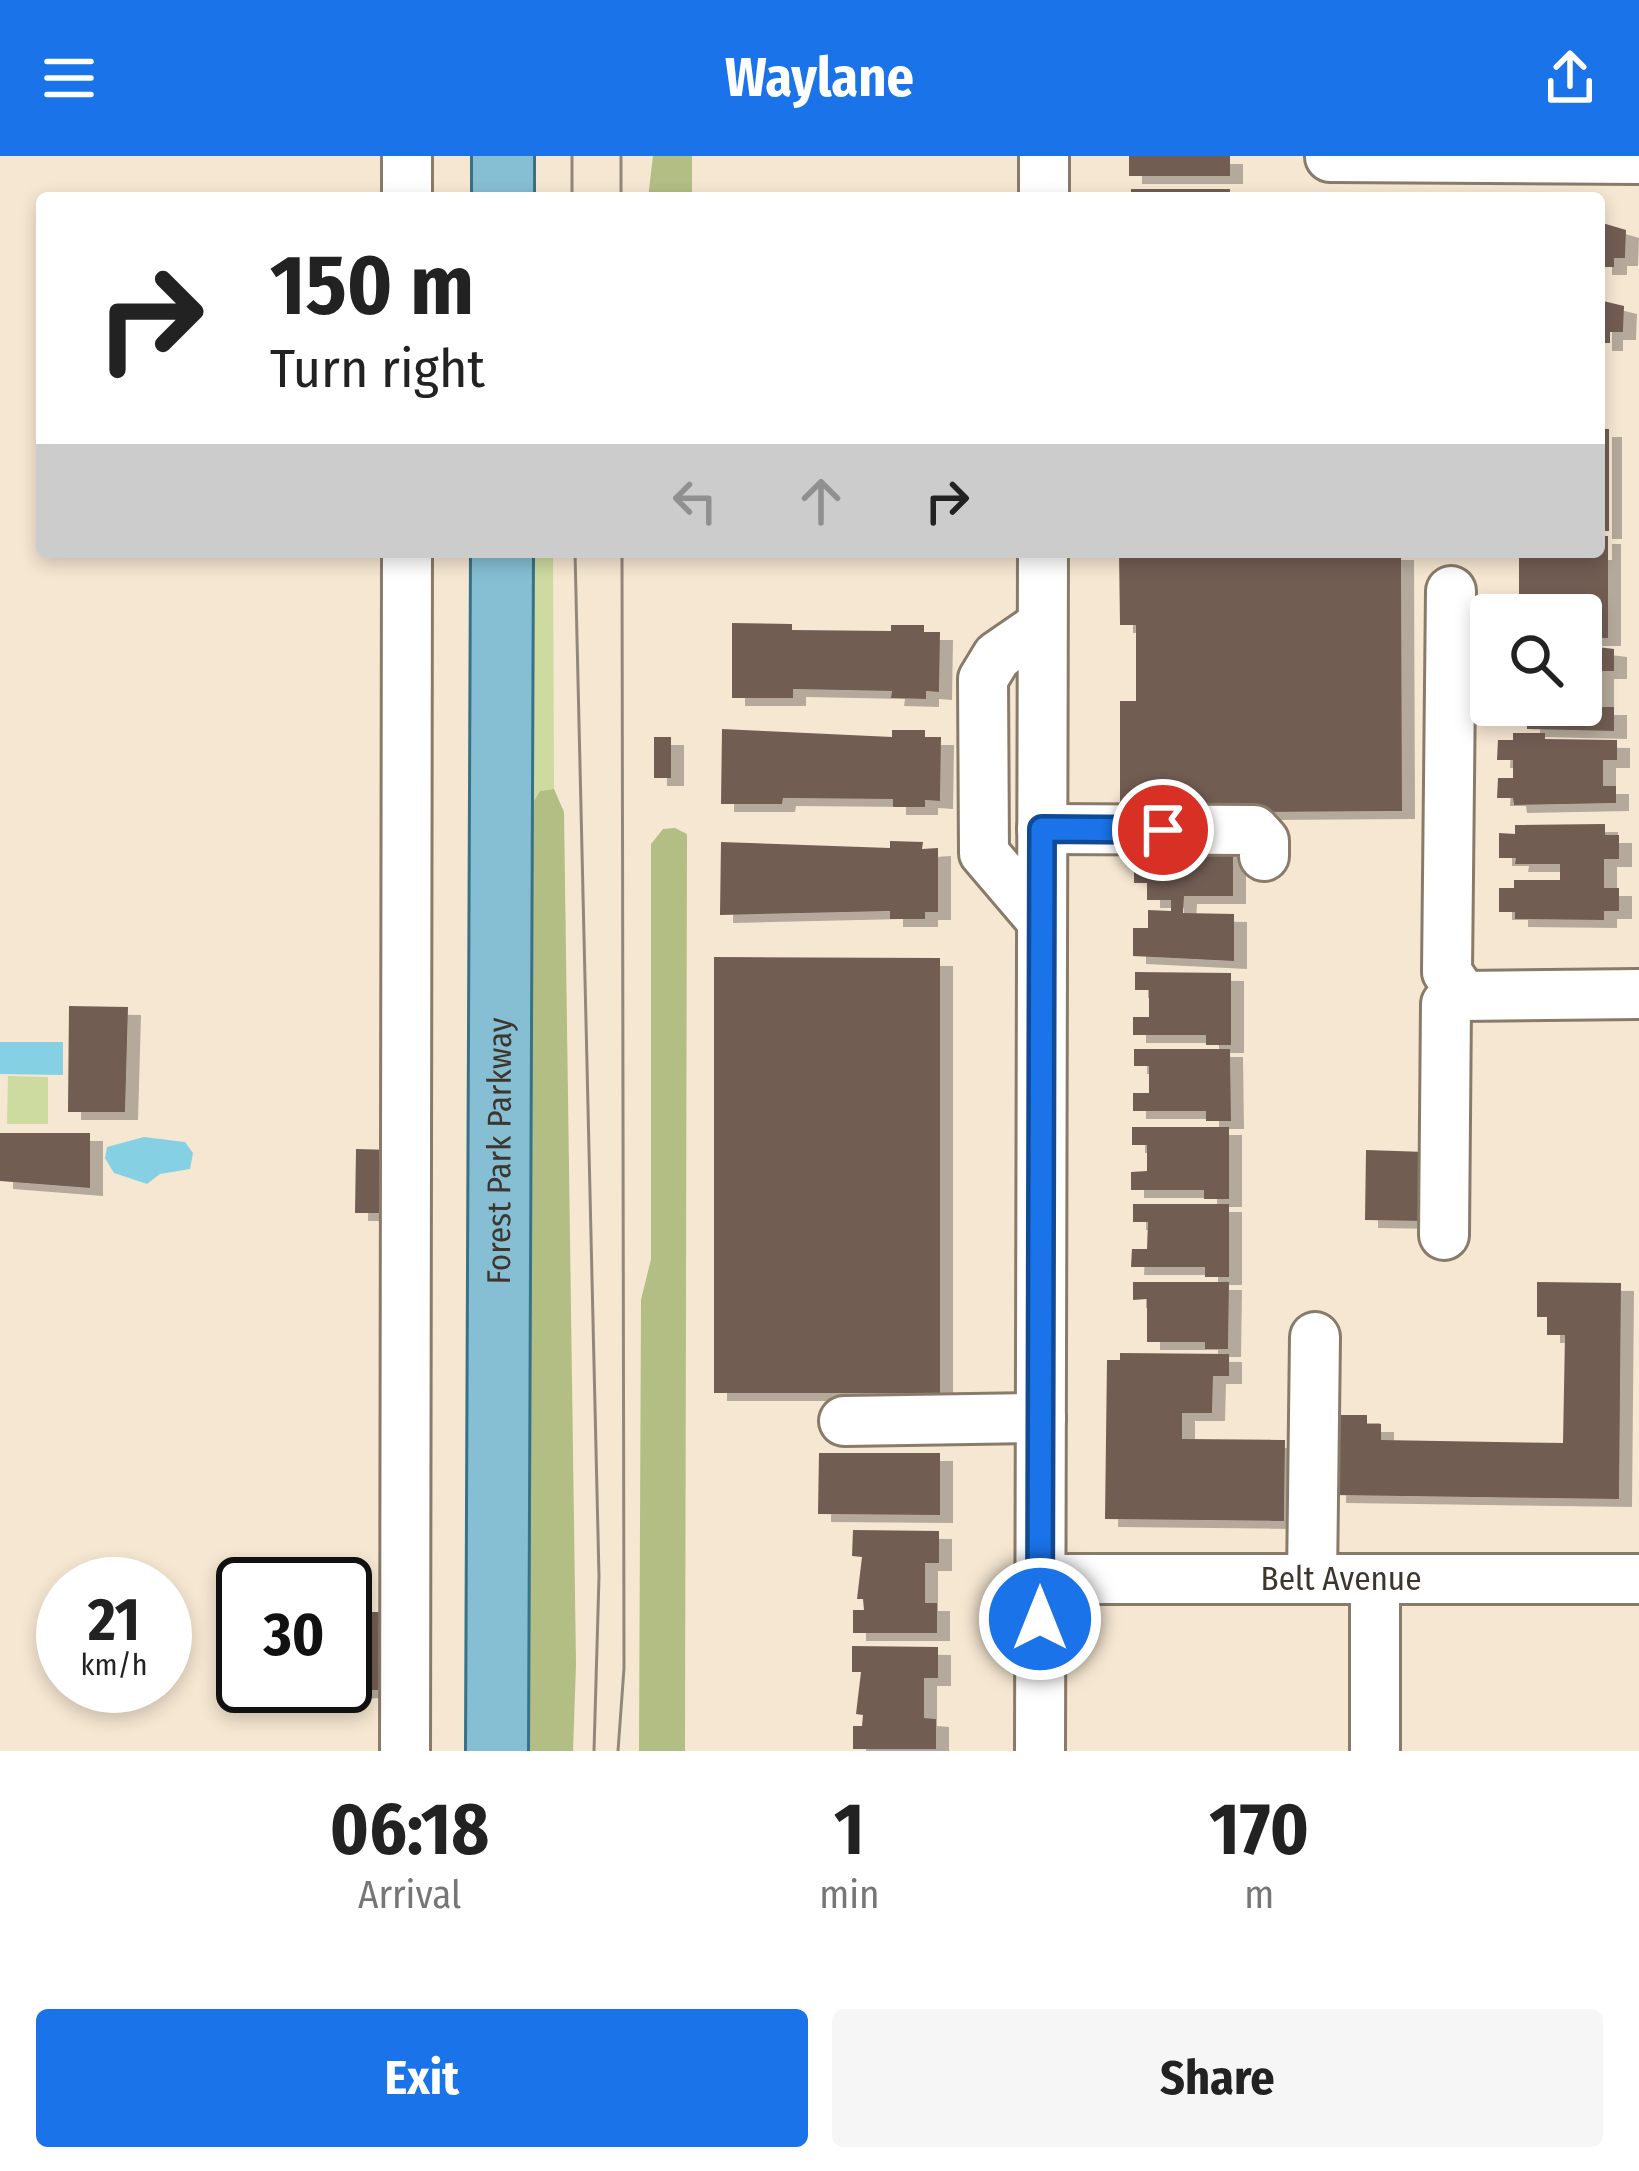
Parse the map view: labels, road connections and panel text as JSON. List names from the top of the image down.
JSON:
{
  "streets": {
    "main road": ["Forest Park Parkway"],
    "street": ["Belt Avenue"]
  },
  "page": {
    "header": "Waylane",
    "turn": ["150 m", "Turn right"],
    "speed": "21 km/h",
    "limit": "30",
    "eta": [
      "06:18",
      "Arrival",
      "1",
      "min",
      "170",
      "m"
    ],
    "buttons": ["Exit", "Share"]
  }
}
